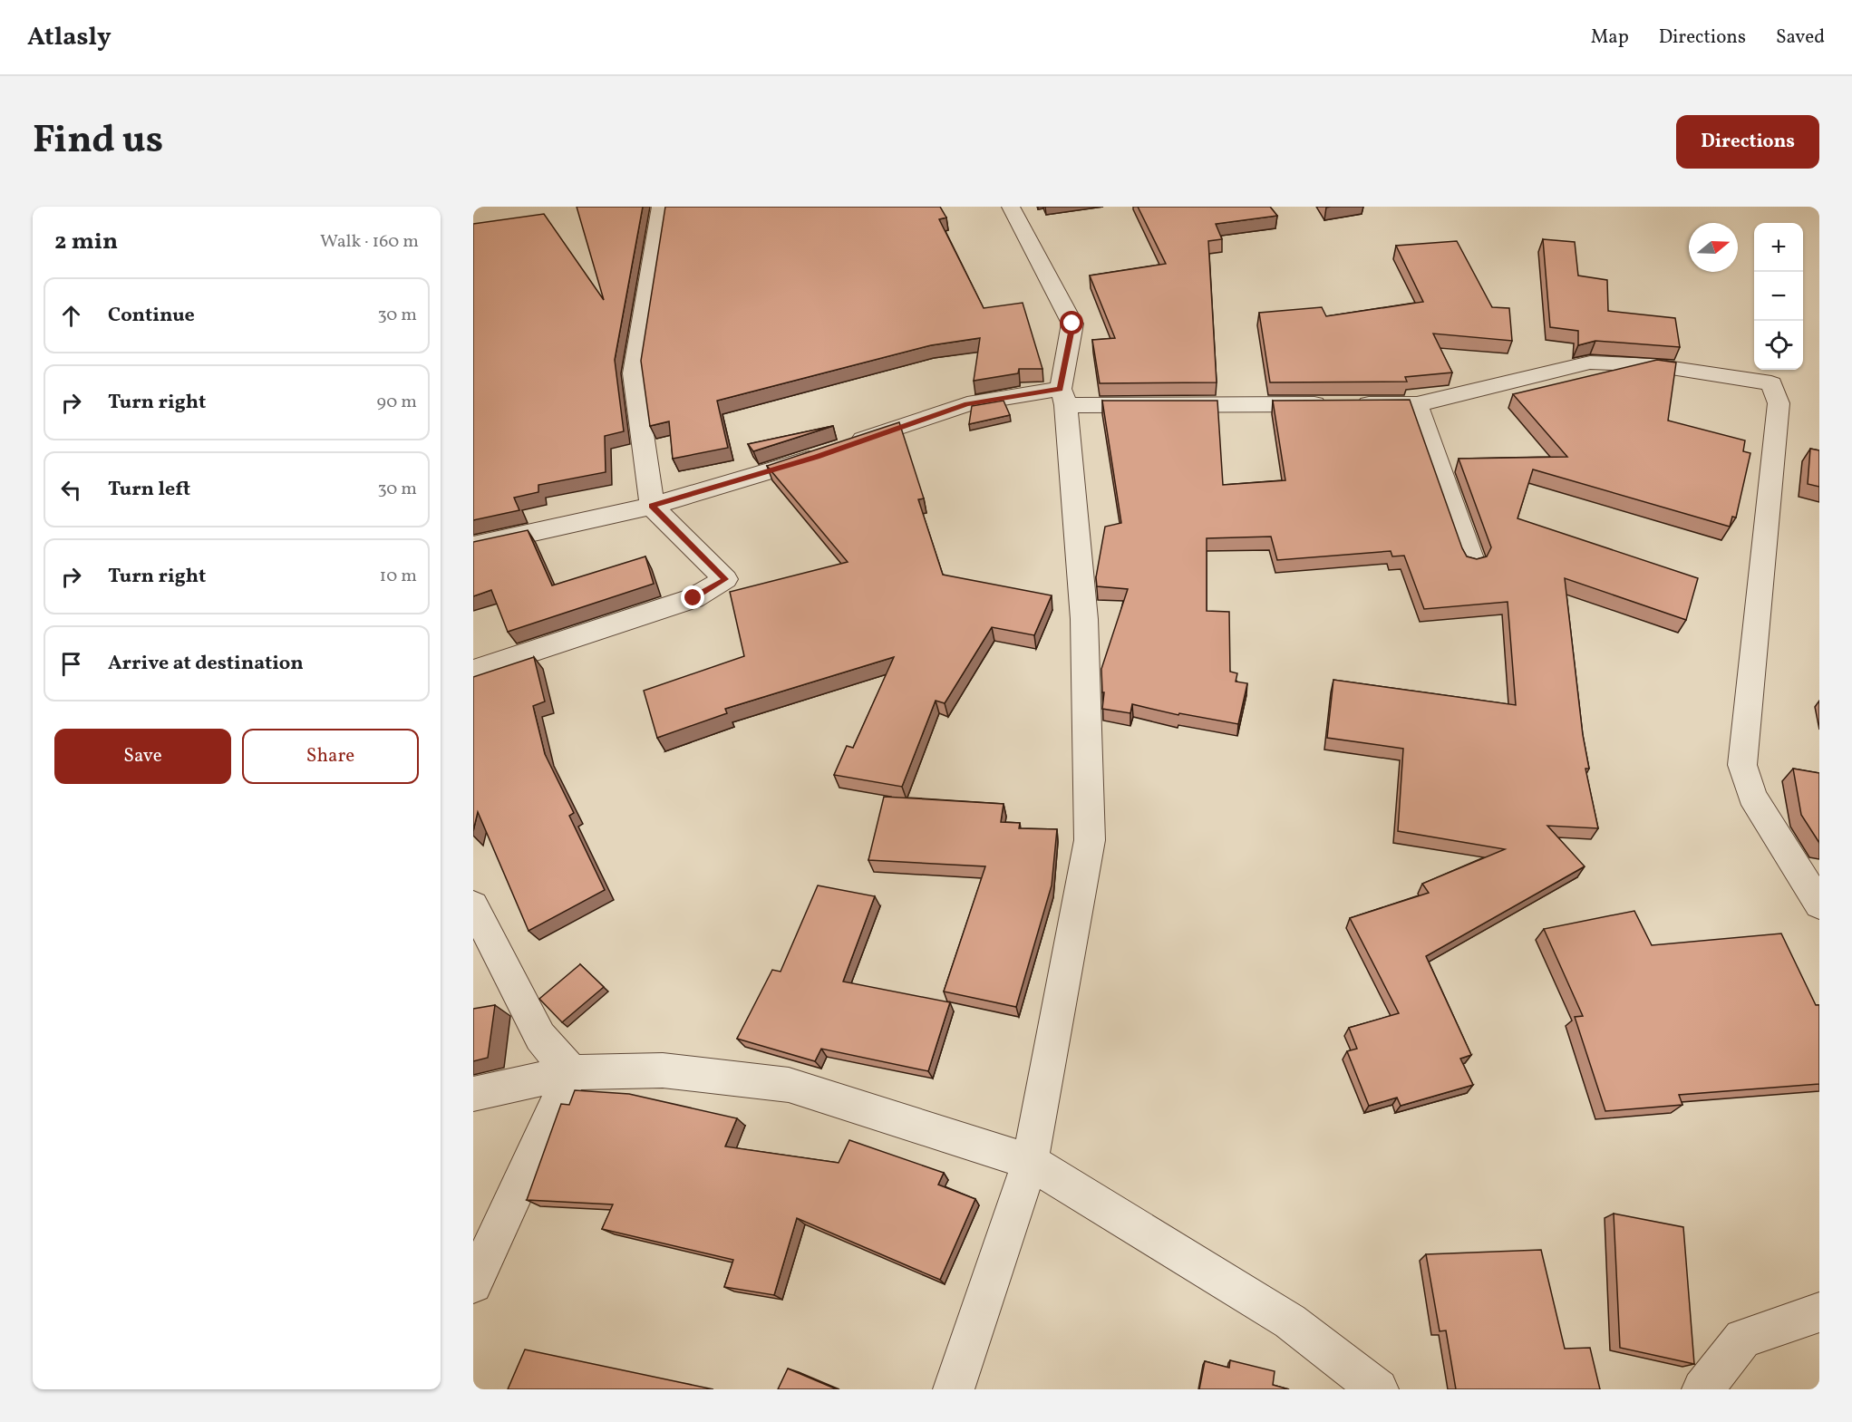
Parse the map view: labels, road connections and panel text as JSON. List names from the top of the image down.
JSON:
{
  "north": "right",
  "page": {
    "header": "Atlasly",
    "nav": ["Map", "Directions", "Saved"],
    "title": "Find us",
    "buttons": [
      "Directions",
      ["Save", "Share"]
    ],
    "heading": ["2 min", "Walk · 160 m"],
    "map_buttons": ["+", "−"],
    "list": [
      ["Continue", "30 m"],
      ["Turn right", "90 m"],
      ["Turn left", "30 m"],
      ["Turn right", "10 m"],
      "Arrive at destination"
    ]
  }
}
